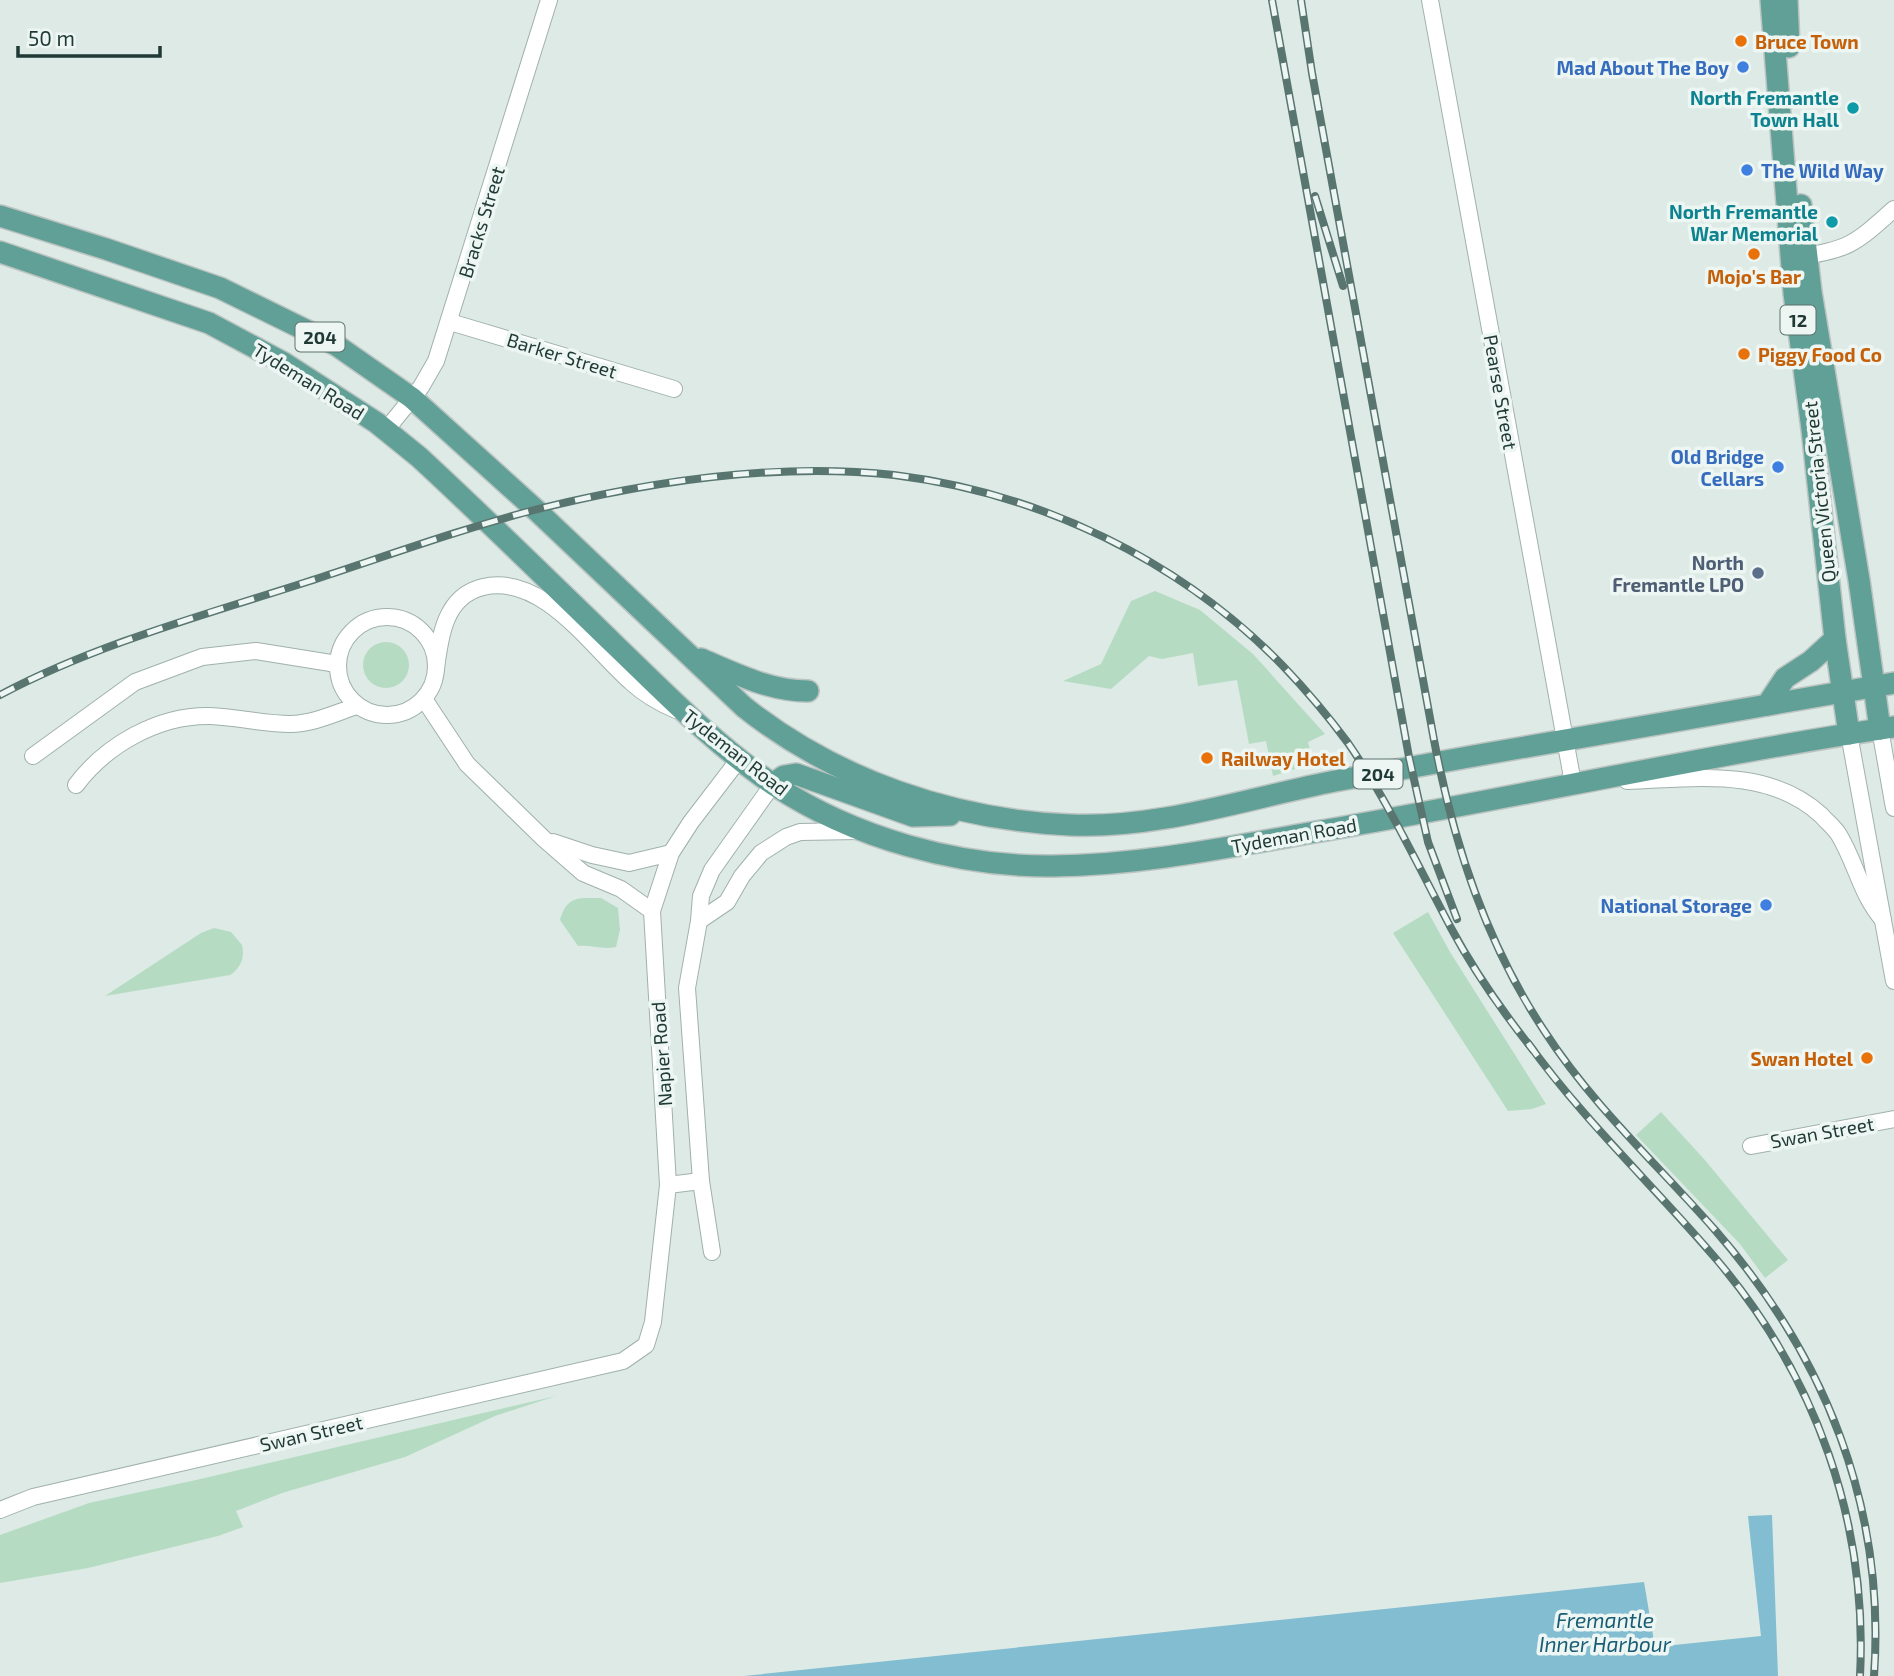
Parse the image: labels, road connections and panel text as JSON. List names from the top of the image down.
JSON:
{
  "streets": {
    "main road": [
      "12",
      "204",
      "Tydeman Road",
      "Queen Victoria Street"
    ],
    "street": [
      "Bracks Street",
      "Barker Street",
      "Pearse Street",
      "Napier Road",
      "Swan Street"
    ]
  },
  "crossings": [
    ["Bracks Street", "Barker Street"],
    ["Bracks Street", "Tydeman Road"],
    ["Tydeman Road", "Pearse Street"],
    ["Tydeman Road", "Queen Victoria Street"],
    ["Tydeman Road", "Napier Road"],
    ["Napier Road", "Swan Street"]
  ],
  "water": ["Fremantle Inner Harbour"],
  "places": [
    "Bruce Town",
    "Mad About The Boy",
    "North Fremantle Town Hall",
    "The Wild Way",
    "North Fremantle War Memorial",
    "Mojo's Bar",
    "Piggy Food Co",
    "Old Bridge Cellars",
    "North Fremantle LPO",
    "Railway Hotel",
    "National Storage",
    "Swan Hotel"
  ],
  "scale_bar": "50 m"
}
